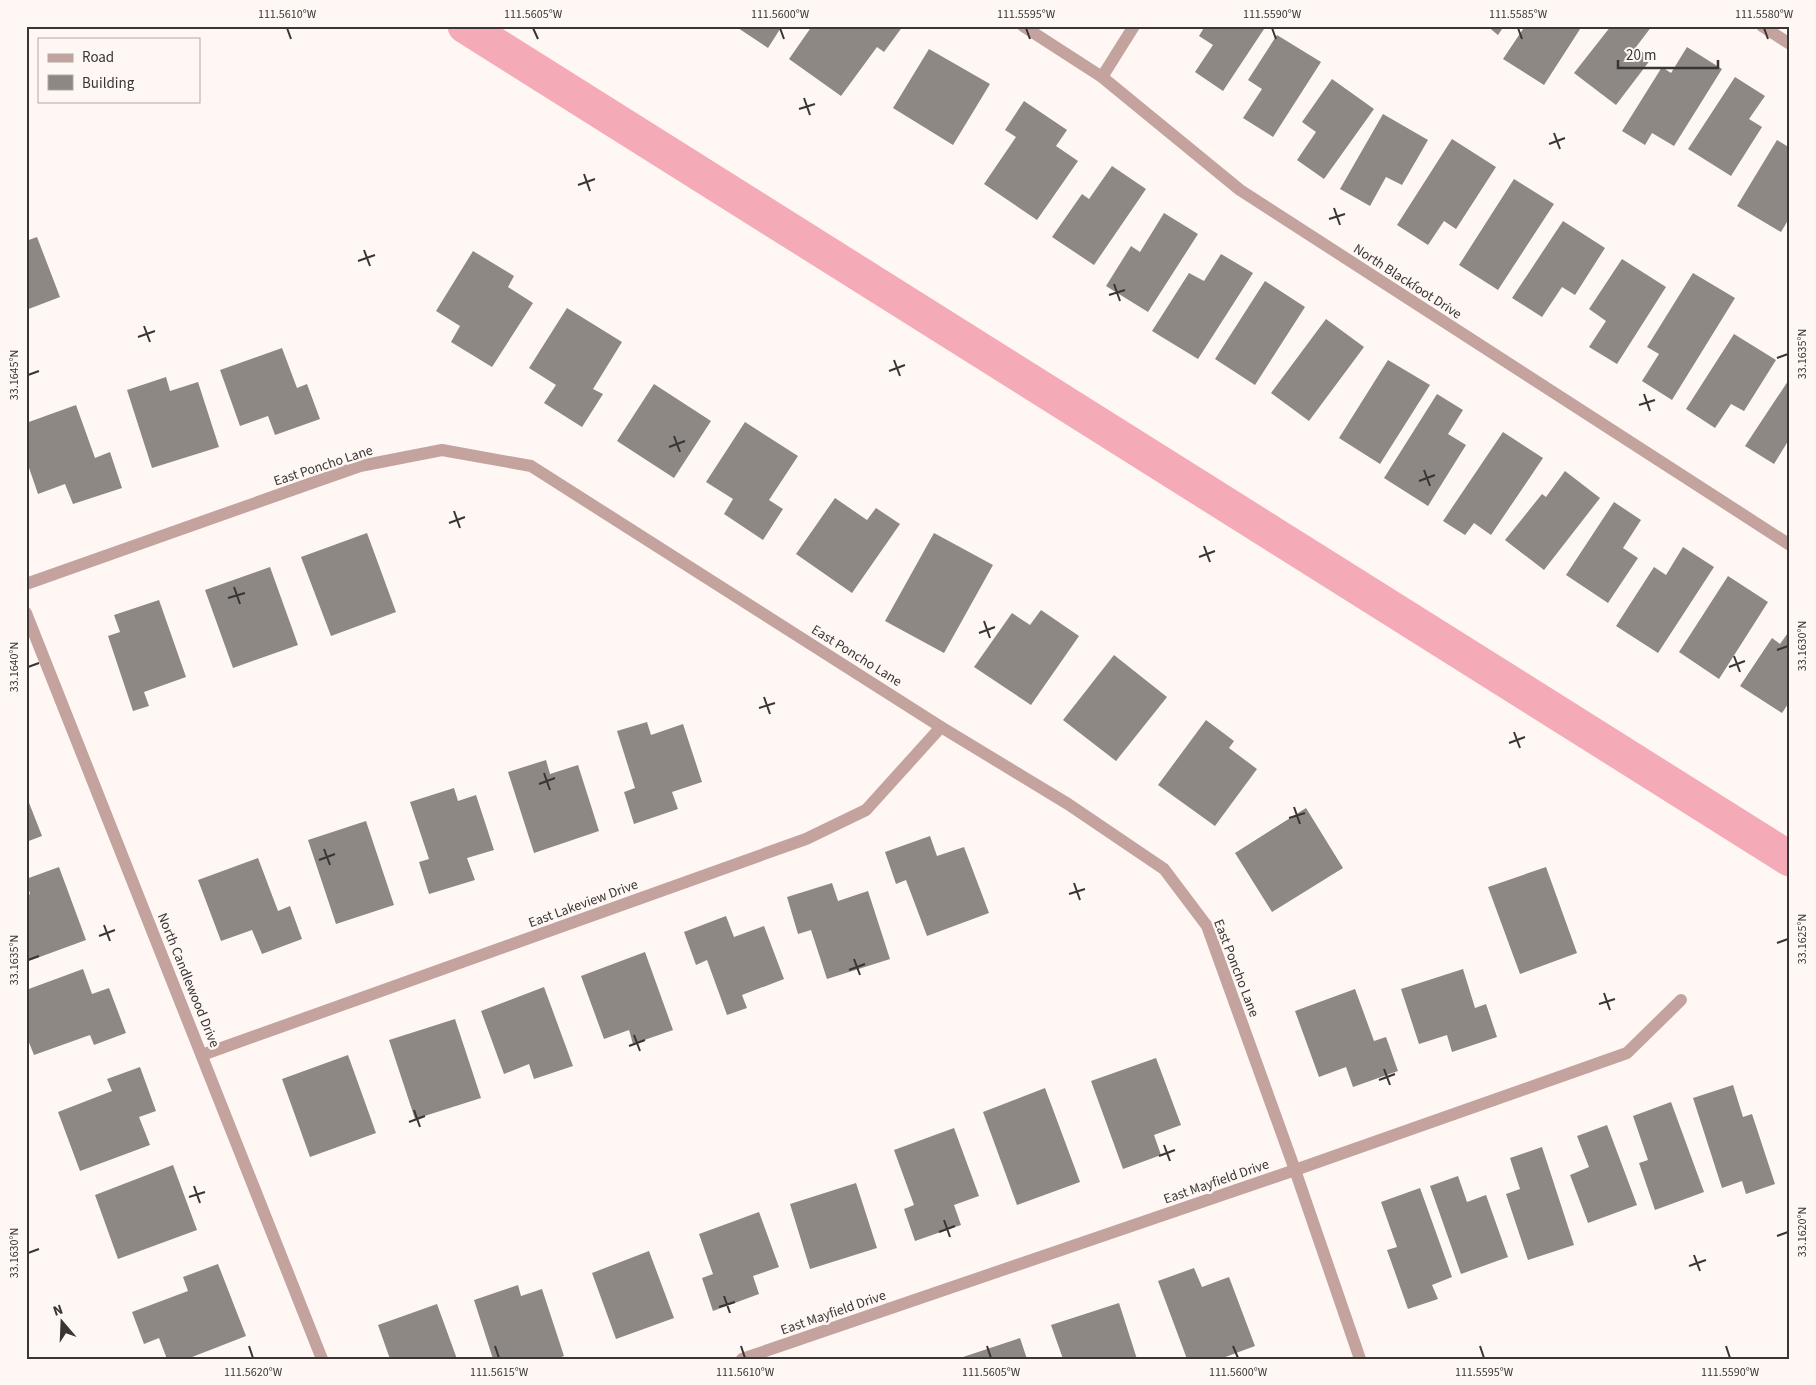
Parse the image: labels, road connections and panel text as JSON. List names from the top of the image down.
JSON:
{
  "streets": {
    "street": [
      "North Blackfoot Drive",
      "East Poncho Lane",
      "East Lakeview Drive",
      "North Candlewood Drive",
      "East Mayfield Drive"
    ]
  },
  "crossings": [
    ["East Poncho Lane", "East Lakeview Drive"],
    ["East Poncho Lane", "East Mayfield Drive"],
    ["East Lakeview Drive", "North Candlewood Drive"]
  ],
  "legend": ["Road", "Building"],
  "scale_bar": "20 m",
  "north": "top",
  "coordinates": [
    "111.5610°W",
    "111.5605°W",
    "111.5600°W",
    "111.5595°W",
    "111.5590°W",
    "111.5585°W",
    "111.5580°W",
    "33.1635°N",
    "33.1645°N",
    "33.1630°N",
    "33.1640°N",
    "33.1625°N",
    "33.1620°N",
    "111.5620°W",
    "111.5615°W"
  ]
}
